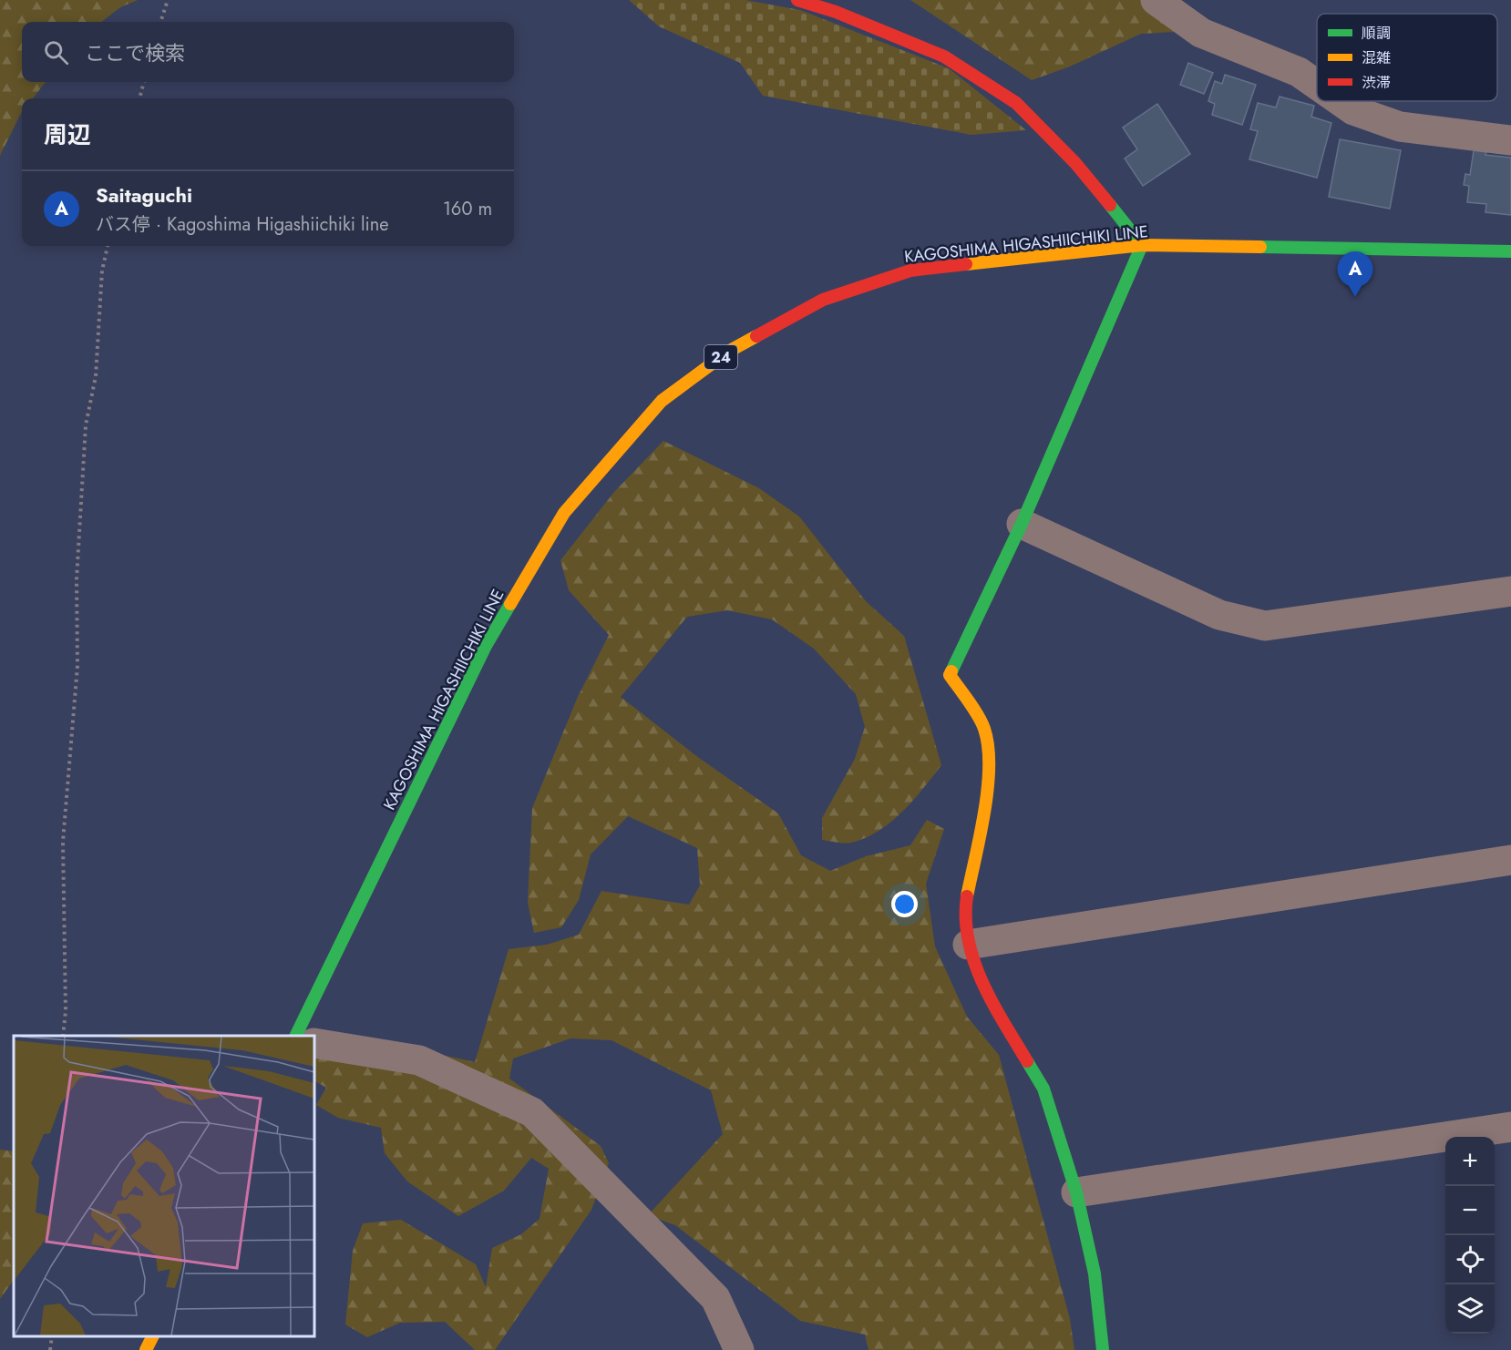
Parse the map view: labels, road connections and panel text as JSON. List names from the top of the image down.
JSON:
{
  "streets": {
    "main road": ["KAGOSHIMA HIGASHIICHIKI LINE", "24"]
  },
  "legend": ["順調", "混雑", "渋滞"],
  "page": {
    "search": "ここで検索",
    "heading": "周辺",
    "list": [
      {
        "mark": "A",
        "name": "Saitaguchi",
        "note": "バス停 · Kagoshima Higashiichiki line",
        "value": "160 m"
      }
    ],
    "pins": "A",
    "map_buttons": ["+", "−"]
  }
}
